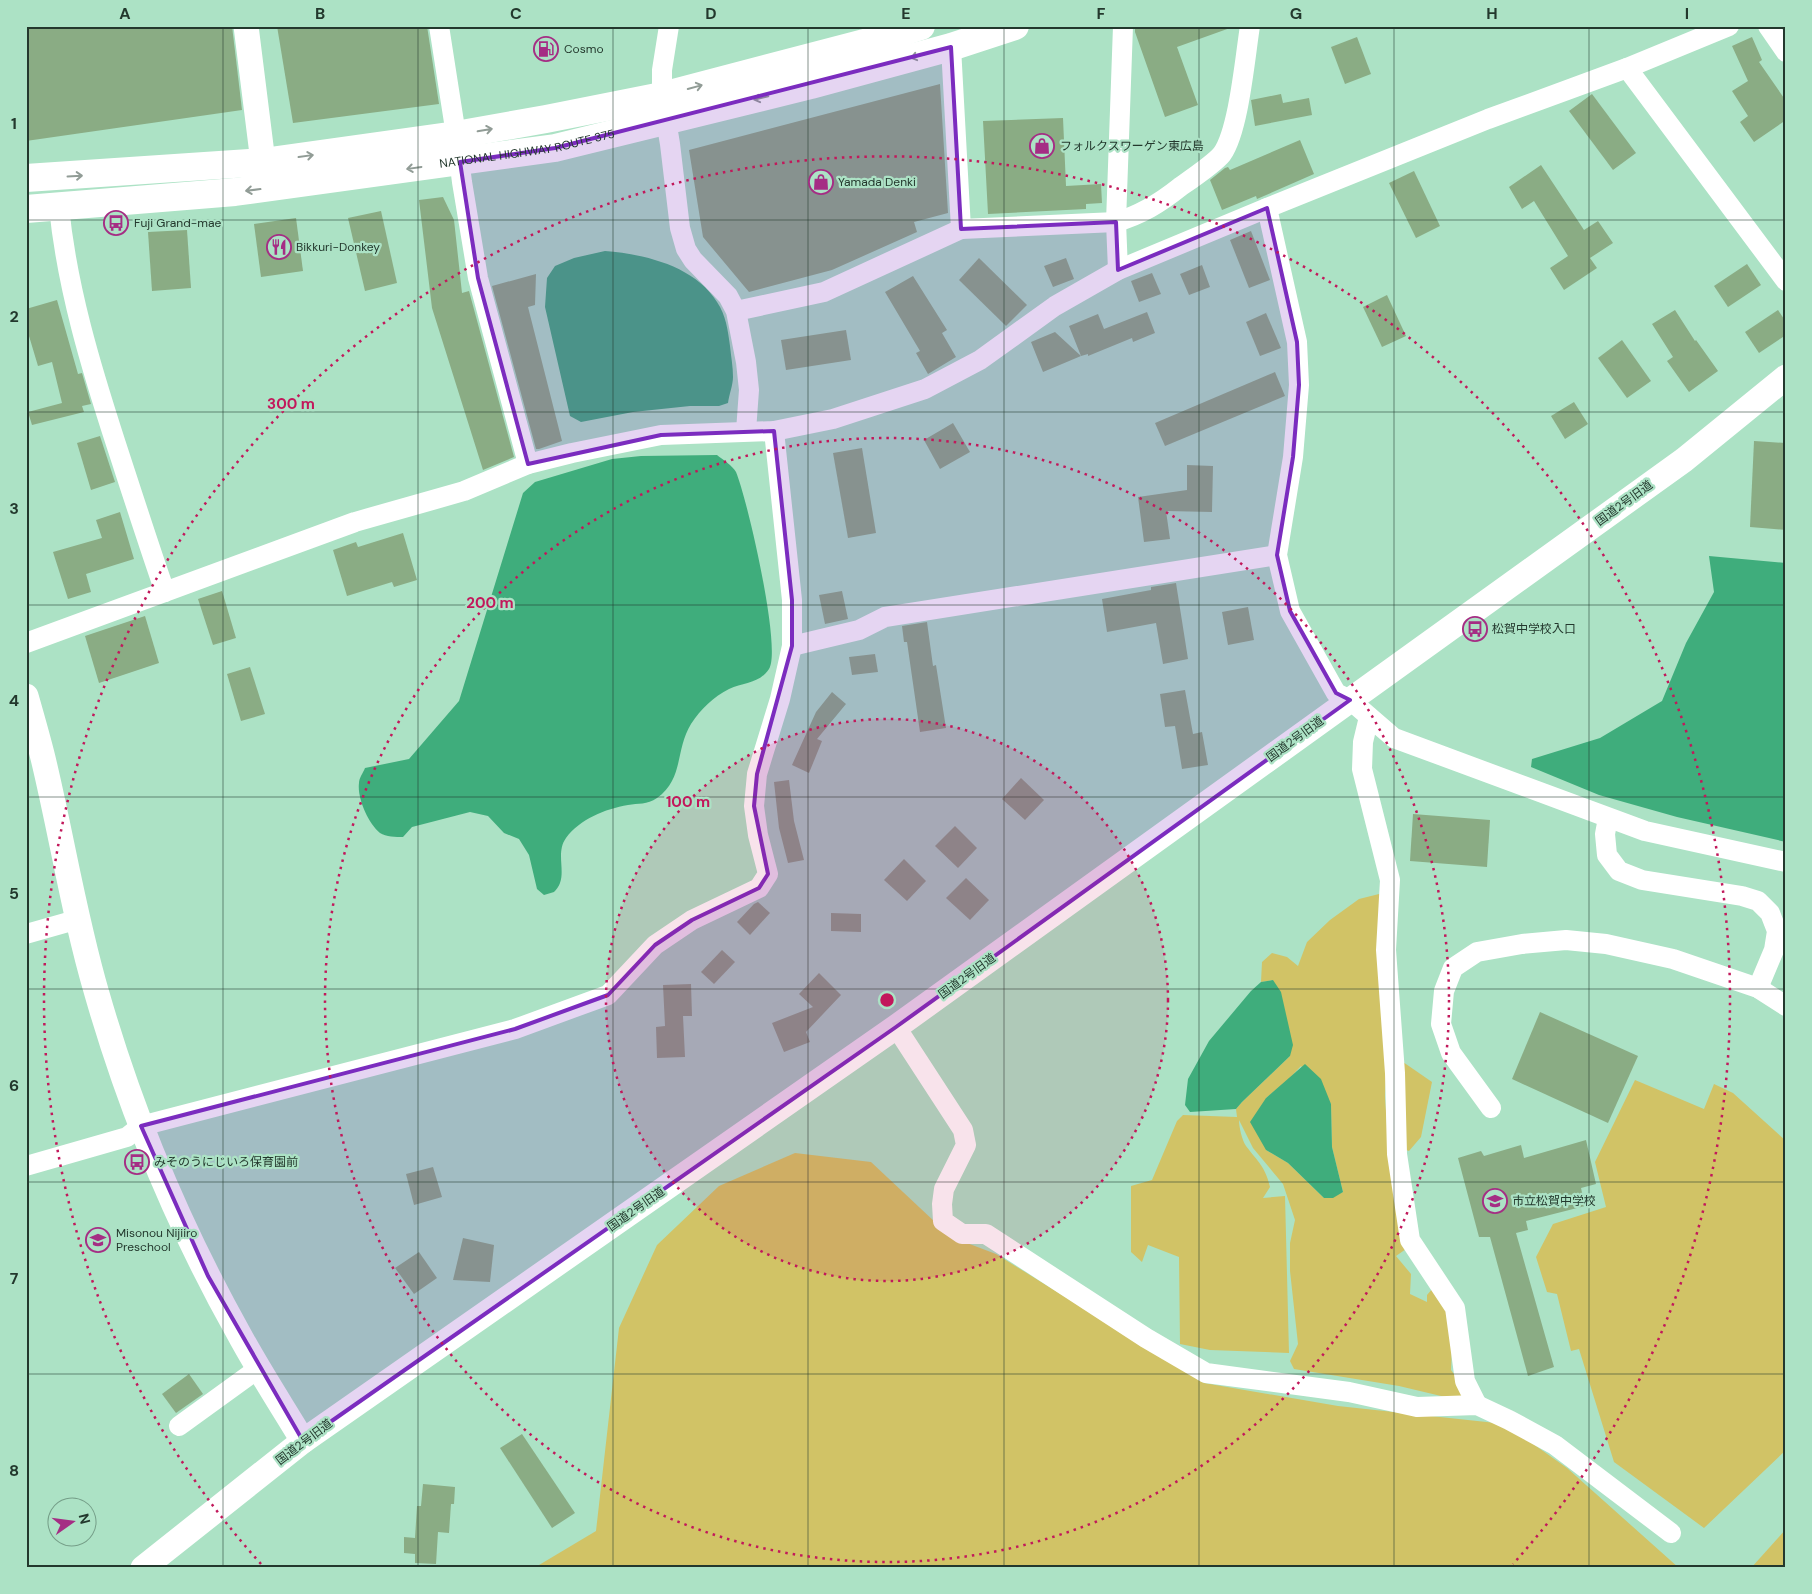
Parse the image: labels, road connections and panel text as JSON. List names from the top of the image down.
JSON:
{
  "streets": {
    "highway": ["NATIONAL HIGHWAY ROUTE 375"],
    "street": ["国道2号旧道"]
  },
  "places": {
    "fuel station": ["Cosmo"],
    "shop": ["フォルクスワーゲン東広島", "Yamada Denki"],
    "bus stop": ["Fuji Grand-mae", "松賀中学校入口", "みそのうにじいろ保育園前"],
    "restaurant": ["Bikkuri-Donkey"],
    "school or university": ["市立松賀中学校", "Misonou Nijiiro Preschool"]
  },
  "north": "right",
  "grid": {
    "columns": [
      "A",
      "B",
      "C",
      "D",
      "E",
      "F",
      "G",
      "H",
      "I"
    ],
    "rows": [
      "1",
      "2",
      "3",
      "4",
      "5",
      "6",
      "7",
      "8"
    ]
  },
  "rings": ["300 m", "200 m", "100 m"]
}
